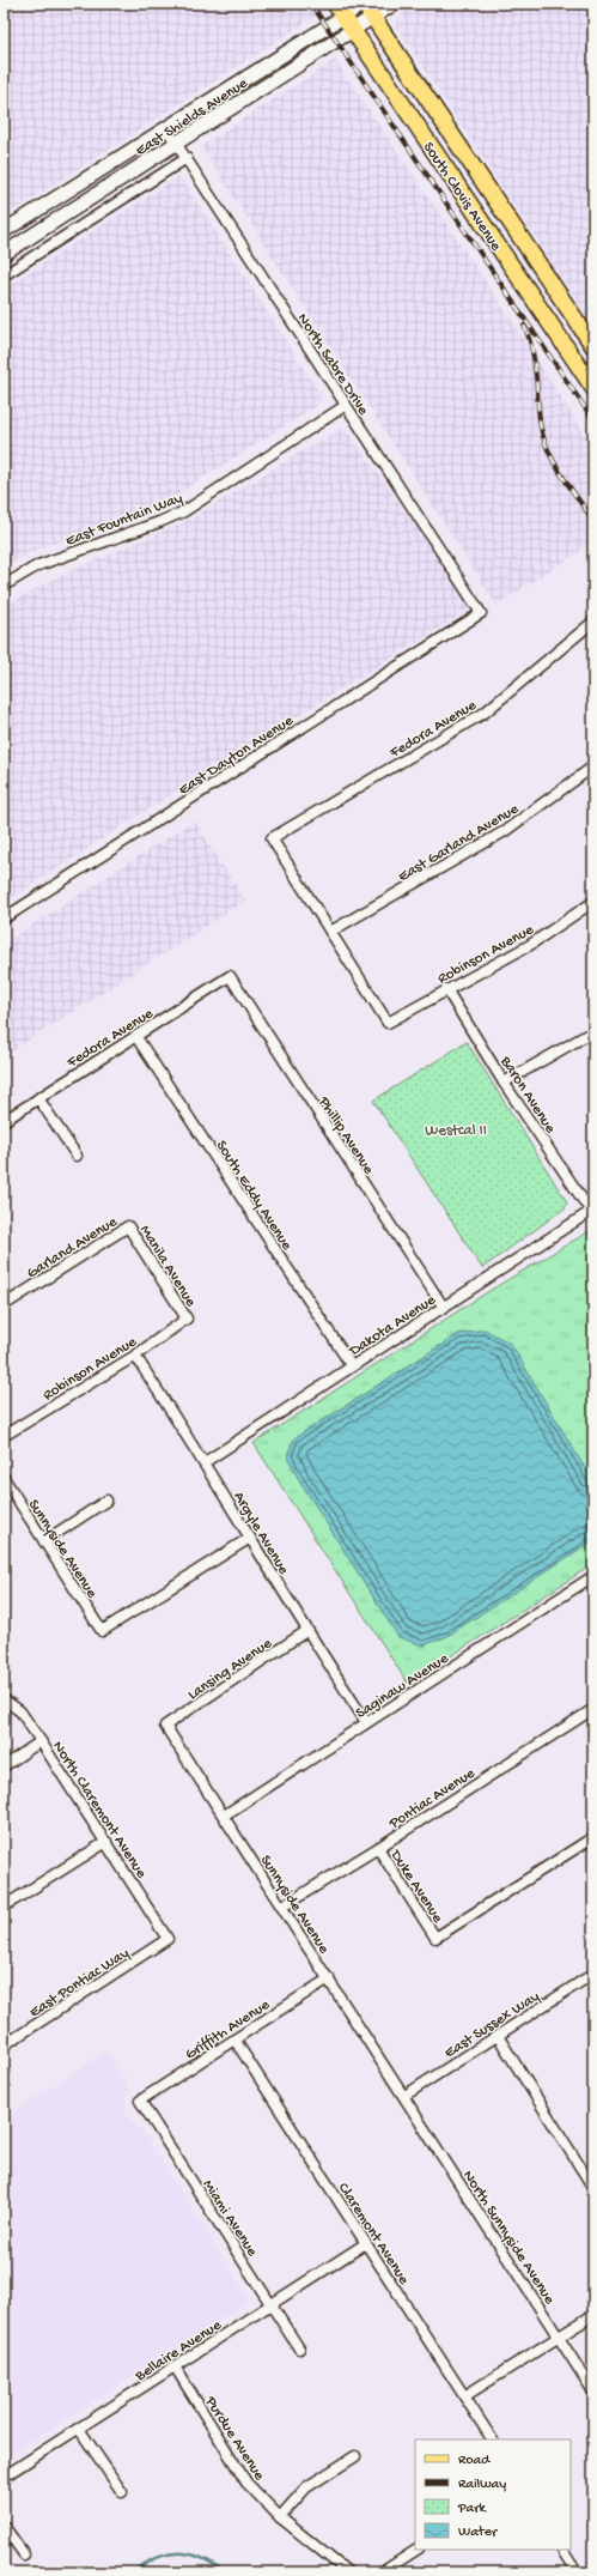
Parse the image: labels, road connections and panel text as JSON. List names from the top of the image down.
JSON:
{
  "streets": {
    "main road": ["East Shields Avenue", "South Clovis Avenue"],
    "street": [
      "North Sabre Drive",
      "East Fountain Way",
      "Fedora Avenue",
      "East Dayton Avenue",
      "East Garland Avenue",
      "Robinson Avenue",
      "Baron Avenue",
      "Phillip Avenue",
      "South Eddy Avenue",
      "Garland Avenue",
      "Manila Avenue",
      "Dakota Avenue",
      "Argyle Avenue",
      "Sunnyside Avenue",
      "Lansing Avenue",
      "Saginaw Avenue",
      "Pontiac Avenue",
      "North Claremont Avenue",
      "Duke Avenue",
      "East Pontiac Way",
      "East Sussex Way",
      "Griffith Avenue",
      "Miami Avenue",
      "Claremont Avenue",
      "North Sunnyside Avenue",
      "Bellaire Avenue",
      "Purdue Avenue"
    ]
  },
  "crossings": [
    ["East Shields Avenue", "South Clovis Avenue"],
    ["East Shields Avenue", "North Sabre Drive"],
    ["North Sabre Drive", "East Fountain Way"],
    ["North Sabre Drive", "East Dayton Avenue"],
    ["Fedora Avenue", "East Garland Avenue"],
    ["Fedora Avenue", "Robinson Avenue"],
    ["Fedora Avenue", "Phillip Avenue"],
    ["Fedora Avenue", "South Eddy Avenue"],
    ["East Garland Avenue", "Robinson Avenue"],
    ["Robinson Avenue", "Baron Avenue"],
    ["Robinson Avenue", "Manila Avenue"],
    ["Robinson Avenue", "Argyle Avenue"],
    ["Baron Avenue", "Dakota Avenue"],
    ["Phillip Avenue", "Dakota Avenue"],
    ["South Eddy Avenue", "Dakota Avenue"],
    ["Garland Avenue", "Manila Avenue"],
    ["Dakota Avenue", "Argyle Avenue"],
    ["Argyle Avenue", "Sunnyside Avenue"],
    ["Argyle Avenue", "Lansing Avenue"],
    ["Argyle Avenue", "Saginaw Avenue"],
    ["Sunnyside Avenue", "Lansing Avenue"],
    ["Sunnyside Avenue", "Saginaw Avenue"],
    ["Sunnyside Avenue", "Pontiac Avenue"],
    ["Sunnyside Avenue", "East Sussex Way"],
    ["Sunnyside Avenue", "Griffith Avenue"],
    ["Sunnyside Avenue", "North Sunnyside Avenue"],
    ["Pontiac Avenue", "Duke Avenue"],
    ["North Claremont Avenue", "East Pontiac Way"],
    ["East Sussex Way", "North Sunnyside Avenue"],
    ["Griffith Avenue", "Miami Avenue"],
    ["Griffith Avenue", "Claremont Avenue"],
    ["Miami Avenue", "Bellaire Avenue"],
    ["Claremont Avenue", "Bellaire Avenue"],
    ["Bellaire Avenue", "Purdue Avenue"]
  ],
  "parks": ["Westcal II"],
  "legend": [
    "Road",
    "Railway",
    "Park",
    "Water"
  ]
}
